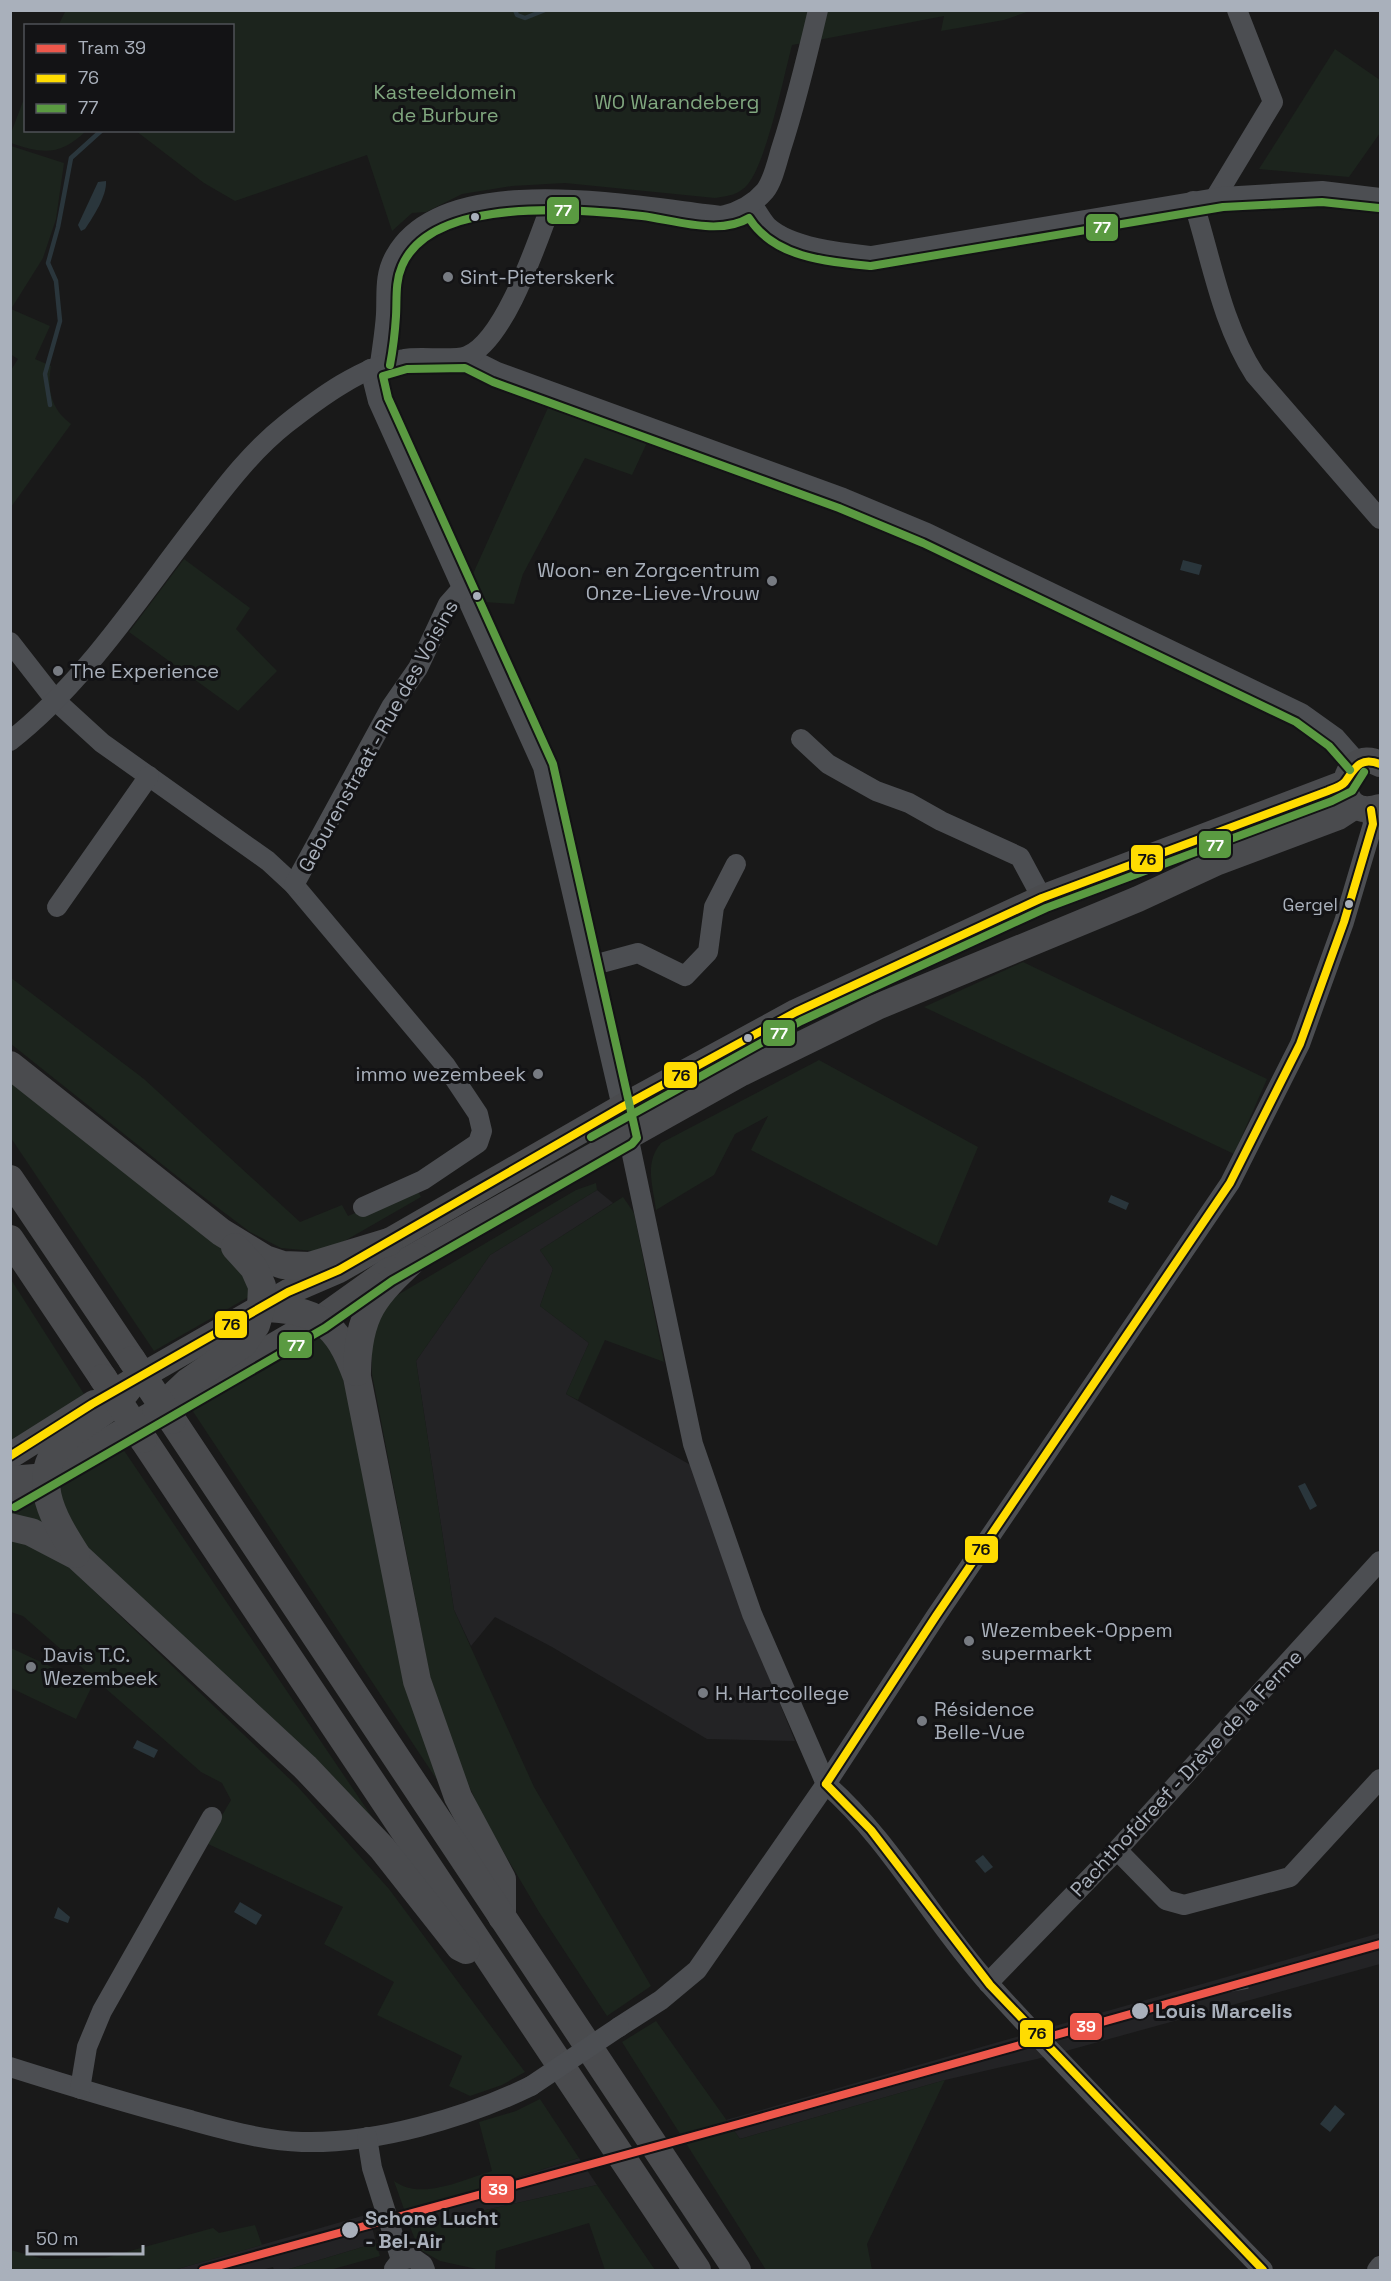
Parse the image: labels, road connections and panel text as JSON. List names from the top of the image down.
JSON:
{
  "streets": {
    "street": ["Geburenstraat - Rue des Voisins", "Pachthofdreef - Drève de la Ferme"]
  },
  "parks": ["Kasteeldomein de Burbure", "WO Warandeberg"],
  "places": [
    "Sint-Pieterskerk",
    "Woon- en Zorgcentrum Onze-Lieve-Vrouw",
    "The Experience",
    "Gergel",
    "immo wezembeek",
    "Wezembeek-Oppem supermarkt",
    "Davis T.C. Wezembeek",
    "H. Hartcollege",
    "Résidence Belle-Vue",
    "Louis Marcelis",
    "Schone Lucht - Bel-Air"
  ],
  "lines": ["transit line 77", "transit line 76", "tram line 39"],
  "legend": ["Tram 39", "76", "77"],
  "scale_bar": "50 m"
}
